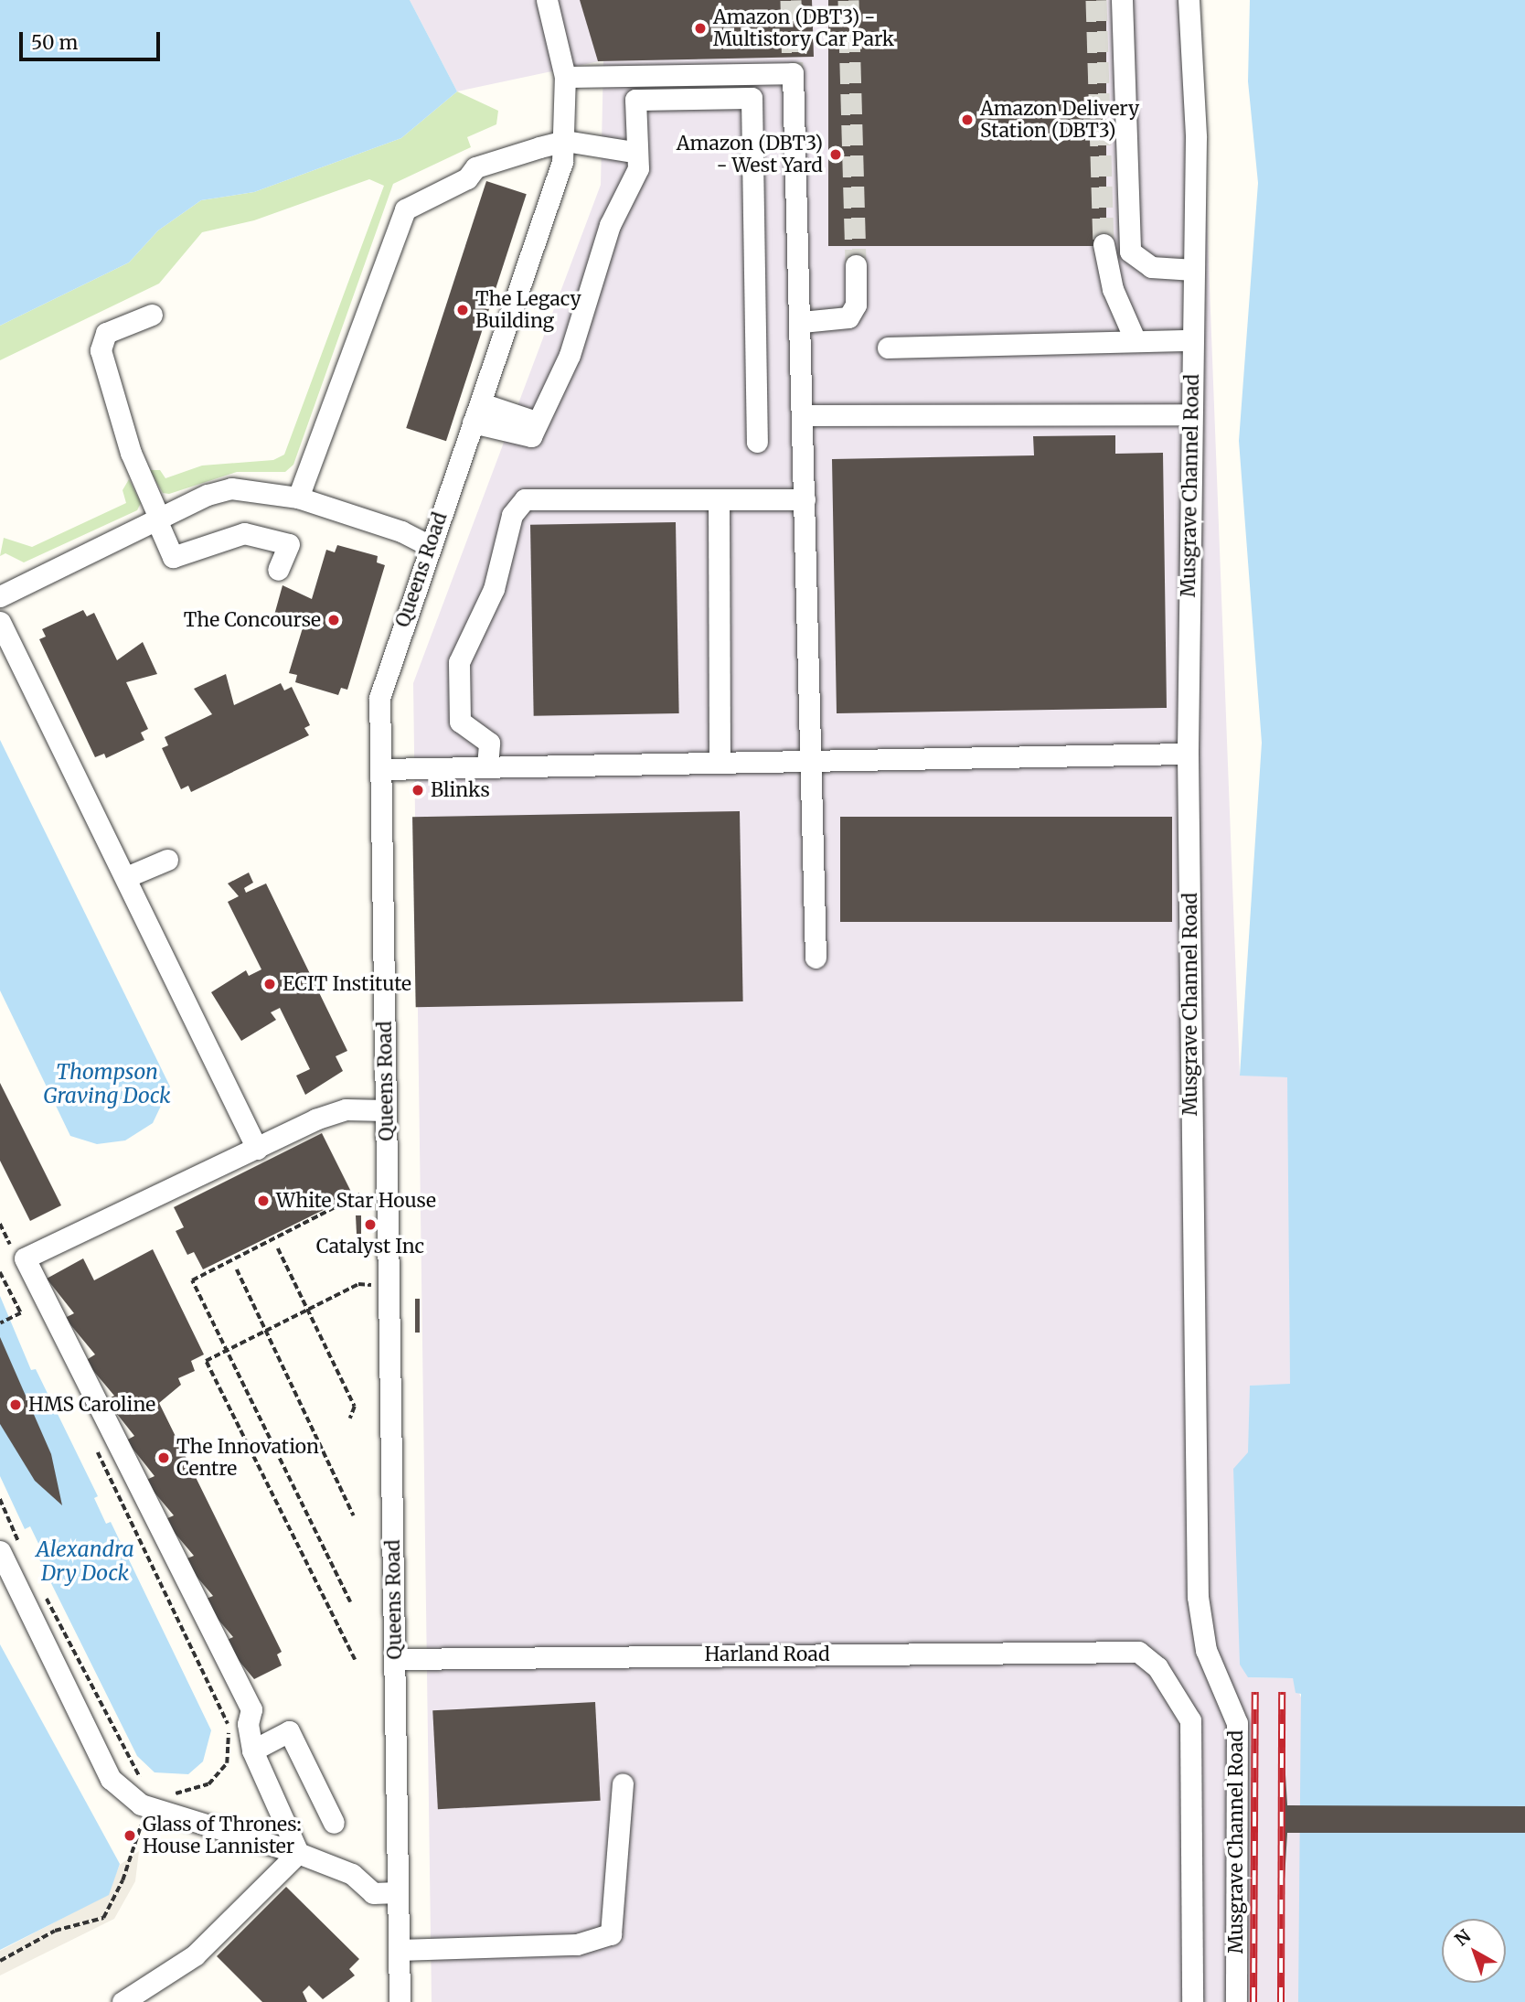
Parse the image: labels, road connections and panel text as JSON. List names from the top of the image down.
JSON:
{
  "streets": {
    "street": ["Musgrave Channel Road", "Queens Road", "Harland Road"]
  },
  "crossings": [
    ["Queens Road", "Harland Road"]
  ],
  "water": ["Thompson Graving Dock", "Alexandra Dry Dock"],
  "places": [
    "Amazon (DBT3) - Multistory Car Park",
    "Amazon Delivery Station (DBT3)",
    "Amazon (DBT3) - West Yard",
    "The Legacy Building",
    "The Concourse",
    "Blinks",
    "ECIT Institute",
    "White Star House",
    "Catalyst Inc",
    "HMS Caroline",
    "The Innovation Centre",
    "Glass of Thrones: House Lannister"
  ],
  "scale_bar": "50 m",
  "north": "top left"
}
